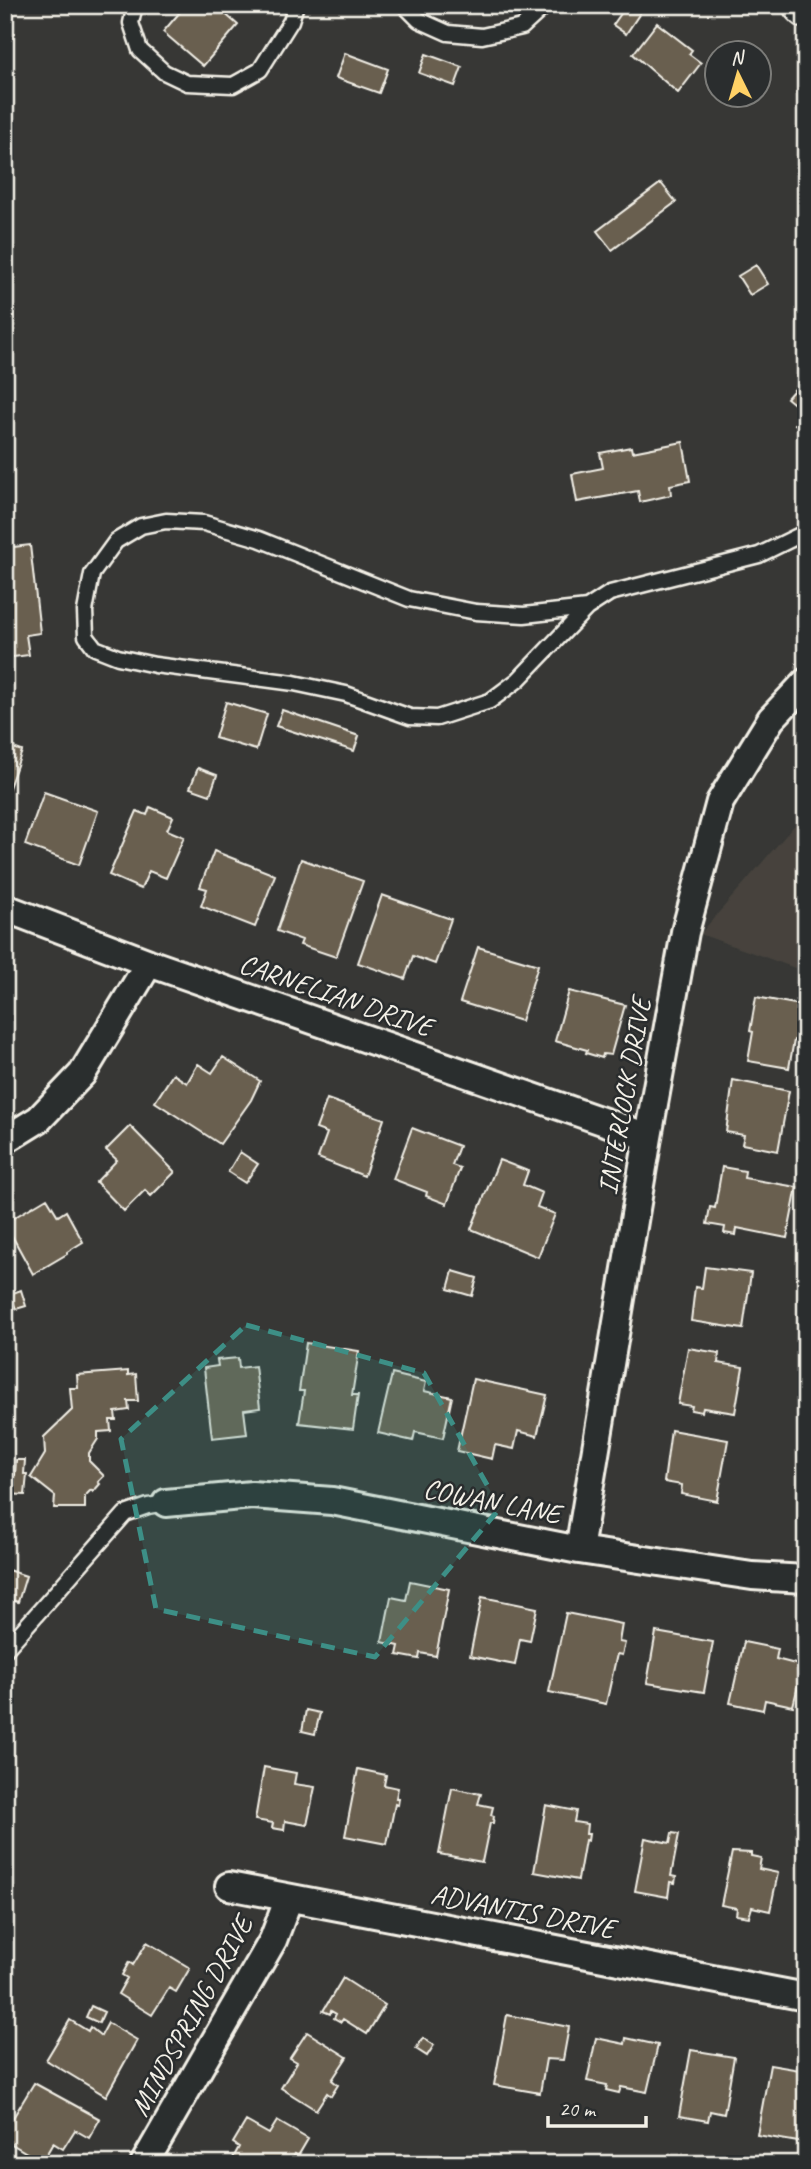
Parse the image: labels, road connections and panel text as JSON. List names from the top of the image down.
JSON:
{
  "streets": {
    "street": [
      "CARNELIAN DRIVE",
      "INTERLOCK DRIVE",
      "COWAN LANE",
      "ADVANTIS DRIVE",
      "MINDSPRING DRIVE"
    ]
  },
  "crossings": [
    ["CARNELIAN DRIVE", "INTERLOCK DRIVE"],
    ["INTERLOCK DRIVE", "COWAN LANE"],
    ["ADVANTIS DRIVE", "MINDSPRING DRIVE"]
  ],
  "scale_bar": "20 m",
  "north": "top"
}
